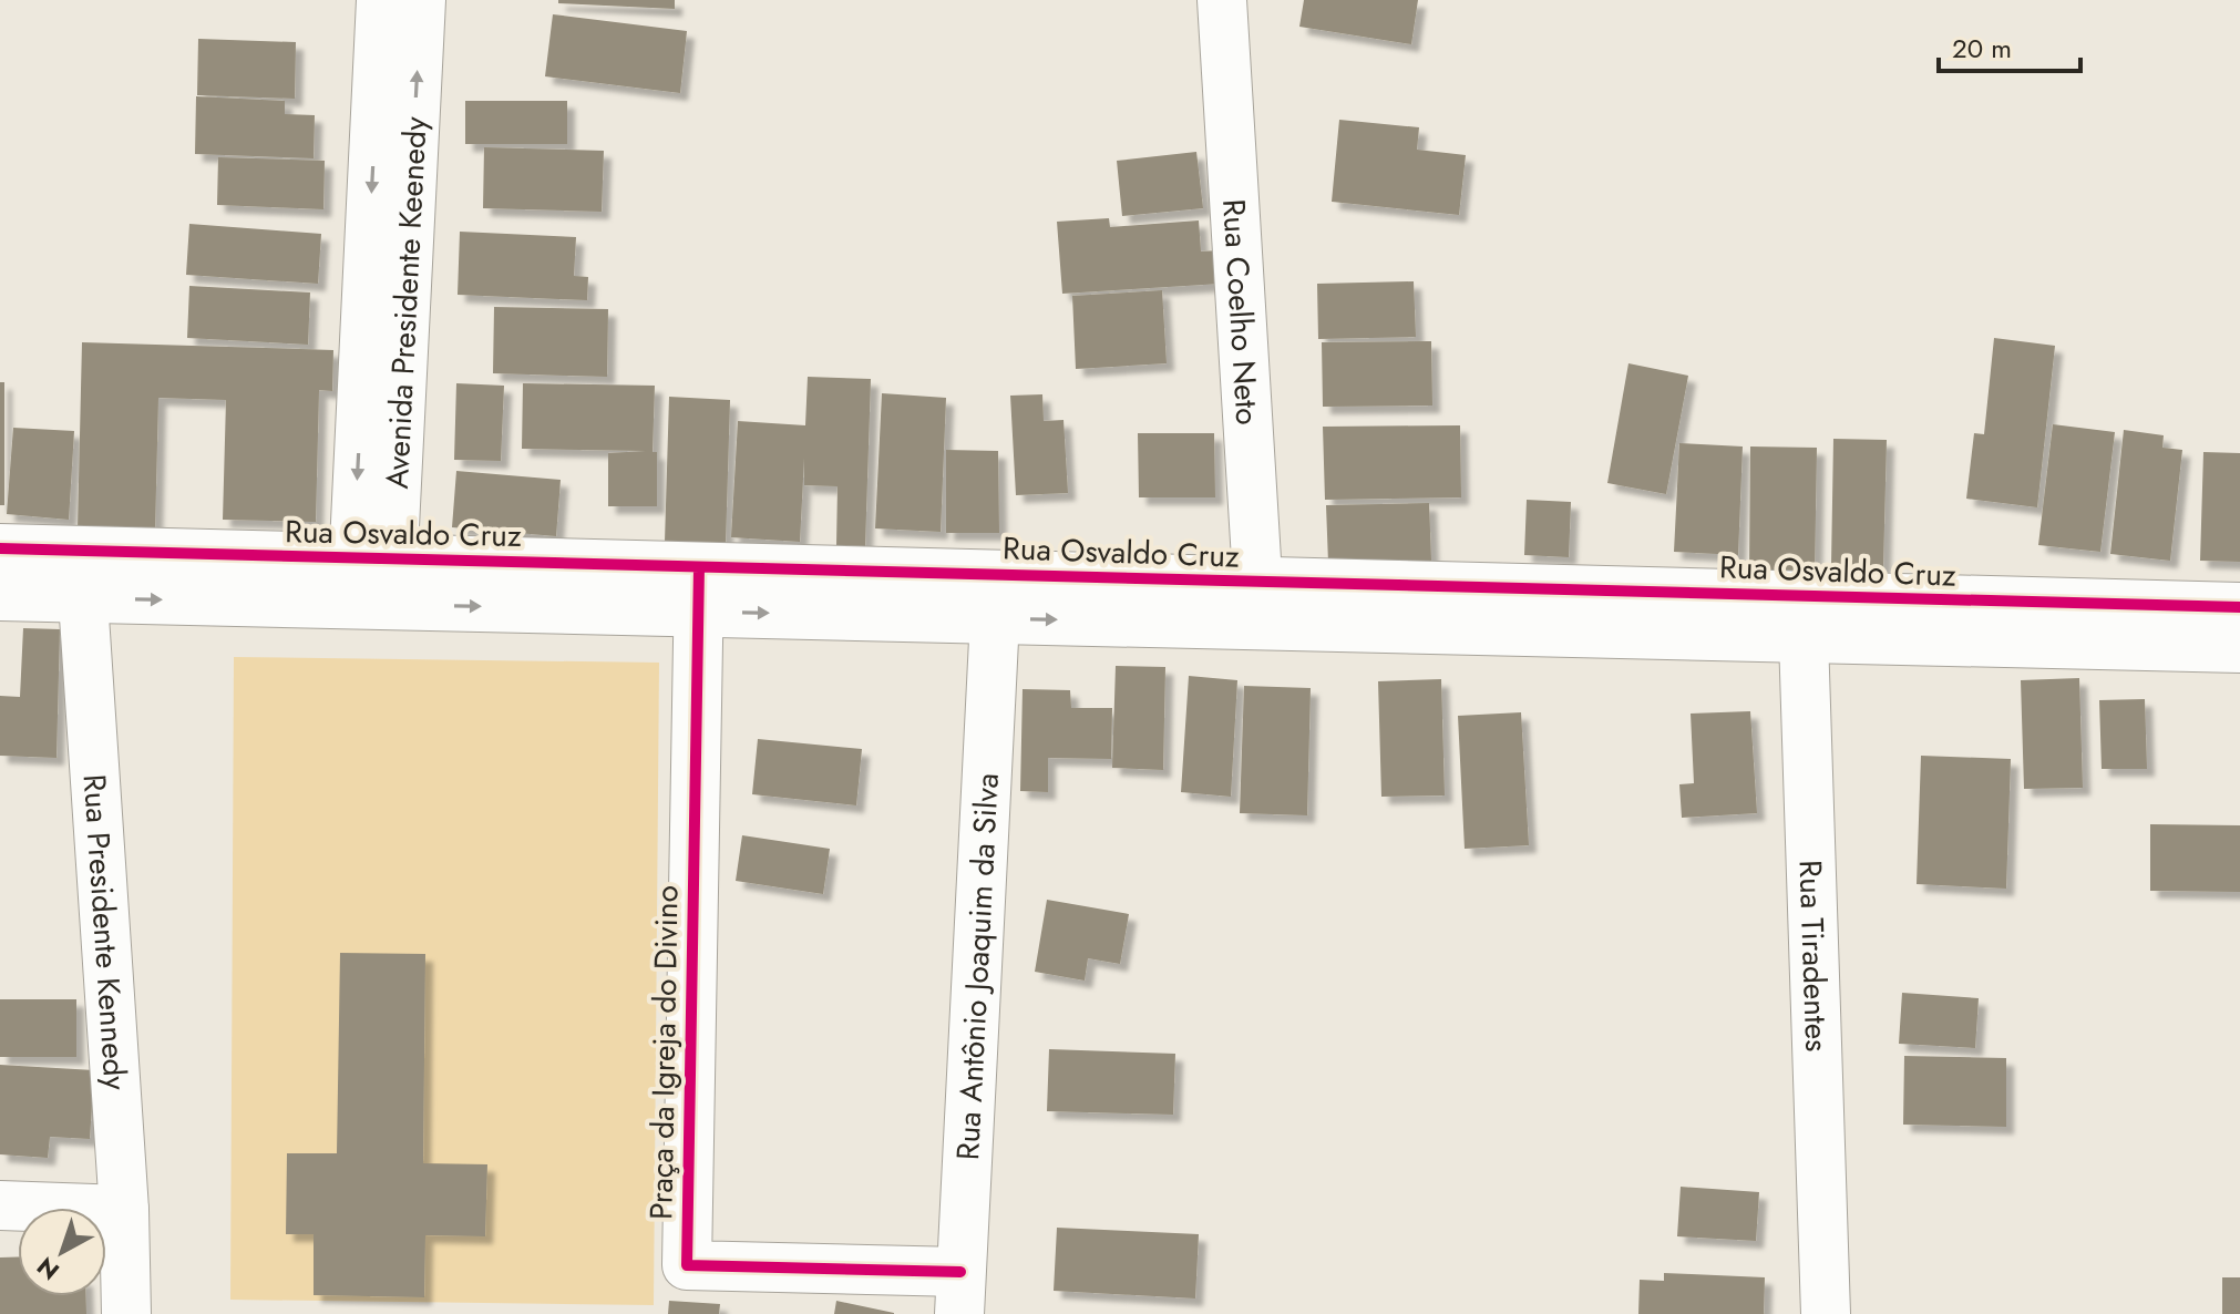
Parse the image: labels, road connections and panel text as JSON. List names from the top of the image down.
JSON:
{
  "streets": {
    "street": [
      "Avenida Presidente Keenedy",
      "Rua Coelho Neto",
      "Rua Osvaldo Cruz",
      "Rua Presidente Kennedy",
      "Rua Tiradentes",
      "Rua Antônio Joaquim da Silva",
      "Praça da Igreja do Divino"
    ]
  },
  "crossings": [
    ["Avenida Presidente Keenedy", "Rua Osvaldo Cruz"],
    ["Rua Coelho Neto", "Rua Osvaldo Cruz"],
    ["Rua Osvaldo Cruz", "Rua Presidente Kennedy"],
    ["Rua Osvaldo Cruz", "Rua Tiradentes"],
    ["Rua Osvaldo Cruz", "Rua Antônio Joaquim da Silva"],
    ["Rua Osvaldo Cruz", "Praça da Igreja do Divino"],
    ["Rua Antônio Joaquim da Silva", "Praça da Igreja do Divino"]
  ],
  "scale_bar": "20 m",
  "north": "bottom left"
}
